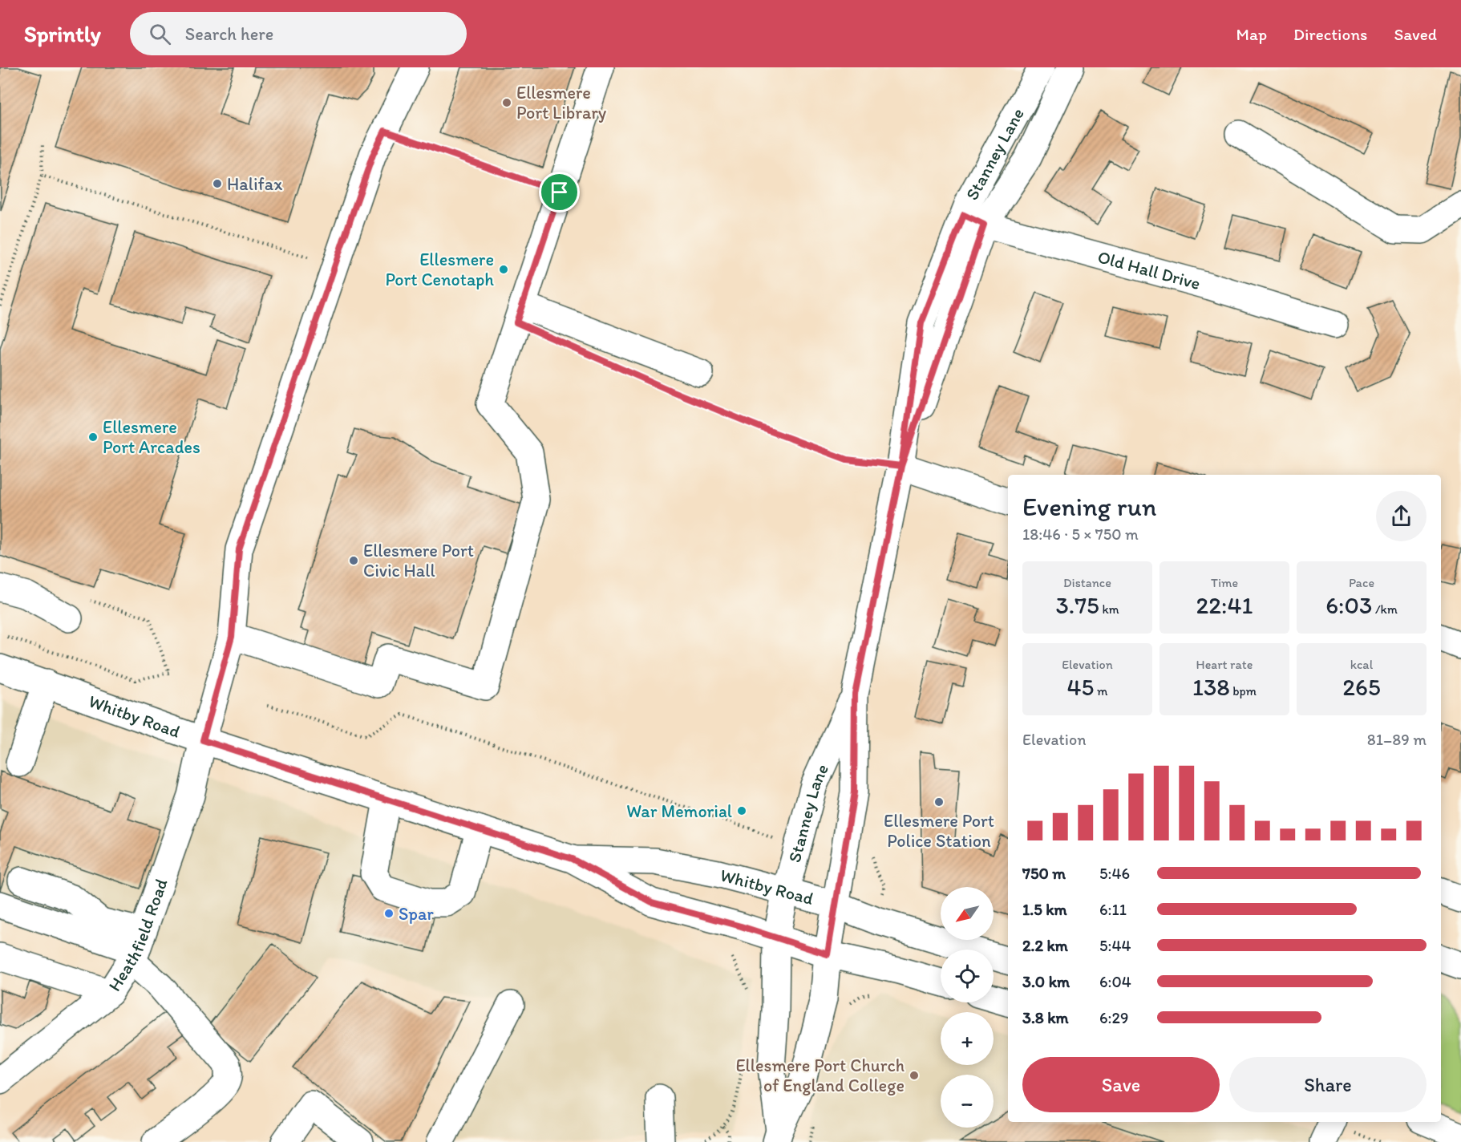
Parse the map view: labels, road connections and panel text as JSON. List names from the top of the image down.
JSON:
{
  "streets": {
    "main road": [
      "Stanney Lane",
      "Old Hall Drive",
      "Whitby Road",
      "Heathfield Road"
    ]
  },
  "crossings": [
    ["Stanney Lane", "Old Hall Drive"],
    ["Stanney Lane", "Whitby Road"],
    ["Whitby Road", "Heathfield Road"]
  ],
  "places": [
    "Ellesmere Port Library",
    "Halifax",
    "Ellesmere Port Cenotaph",
    "Ellesmere Port Arcades",
    "Ellesmere Port Civic Hall",
    "Ellesmere Port Police Station",
    "War Memorial",
    "Spar",
    "Ellesmere Port Church of England College"
  ],
  "north": "bottom left",
  "page": {
    "header": "Sprintly",
    "search": "Search here",
    "nav": ["Map", "Directions", "Saved"],
    "heading": ["Evening run", "18:46 · 5 × 750 m"],
    "stats": [
      ["Distance", "3.75 km"],
      ["Time", "22:41"],
      ["Pace", "6:03 /km"],
      ["Elevation", "45 m"],
      ["Heart rate", "138 bpm"],
      ["kcal", "265"]
    ],
    "chart": ["Elevation", "81–89 m"],
    "list": [
      {
        "name": "750 m",
        "note": "5:46"
      },
      {
        "name": "1.5 km",
        "note": "6:11"
      },
      {
        "name": "2.2 km",
        "note": "5:44"
      },
      {
        "name": "3.0 km",
        "note": "6:04"
      },
      {
        "name": "3.8 km",
        "note": "6:29"
      }
    ],
    "map_buttons": ["+", "−"],
    "buttons": ["Save", "Share"]
  }
}
